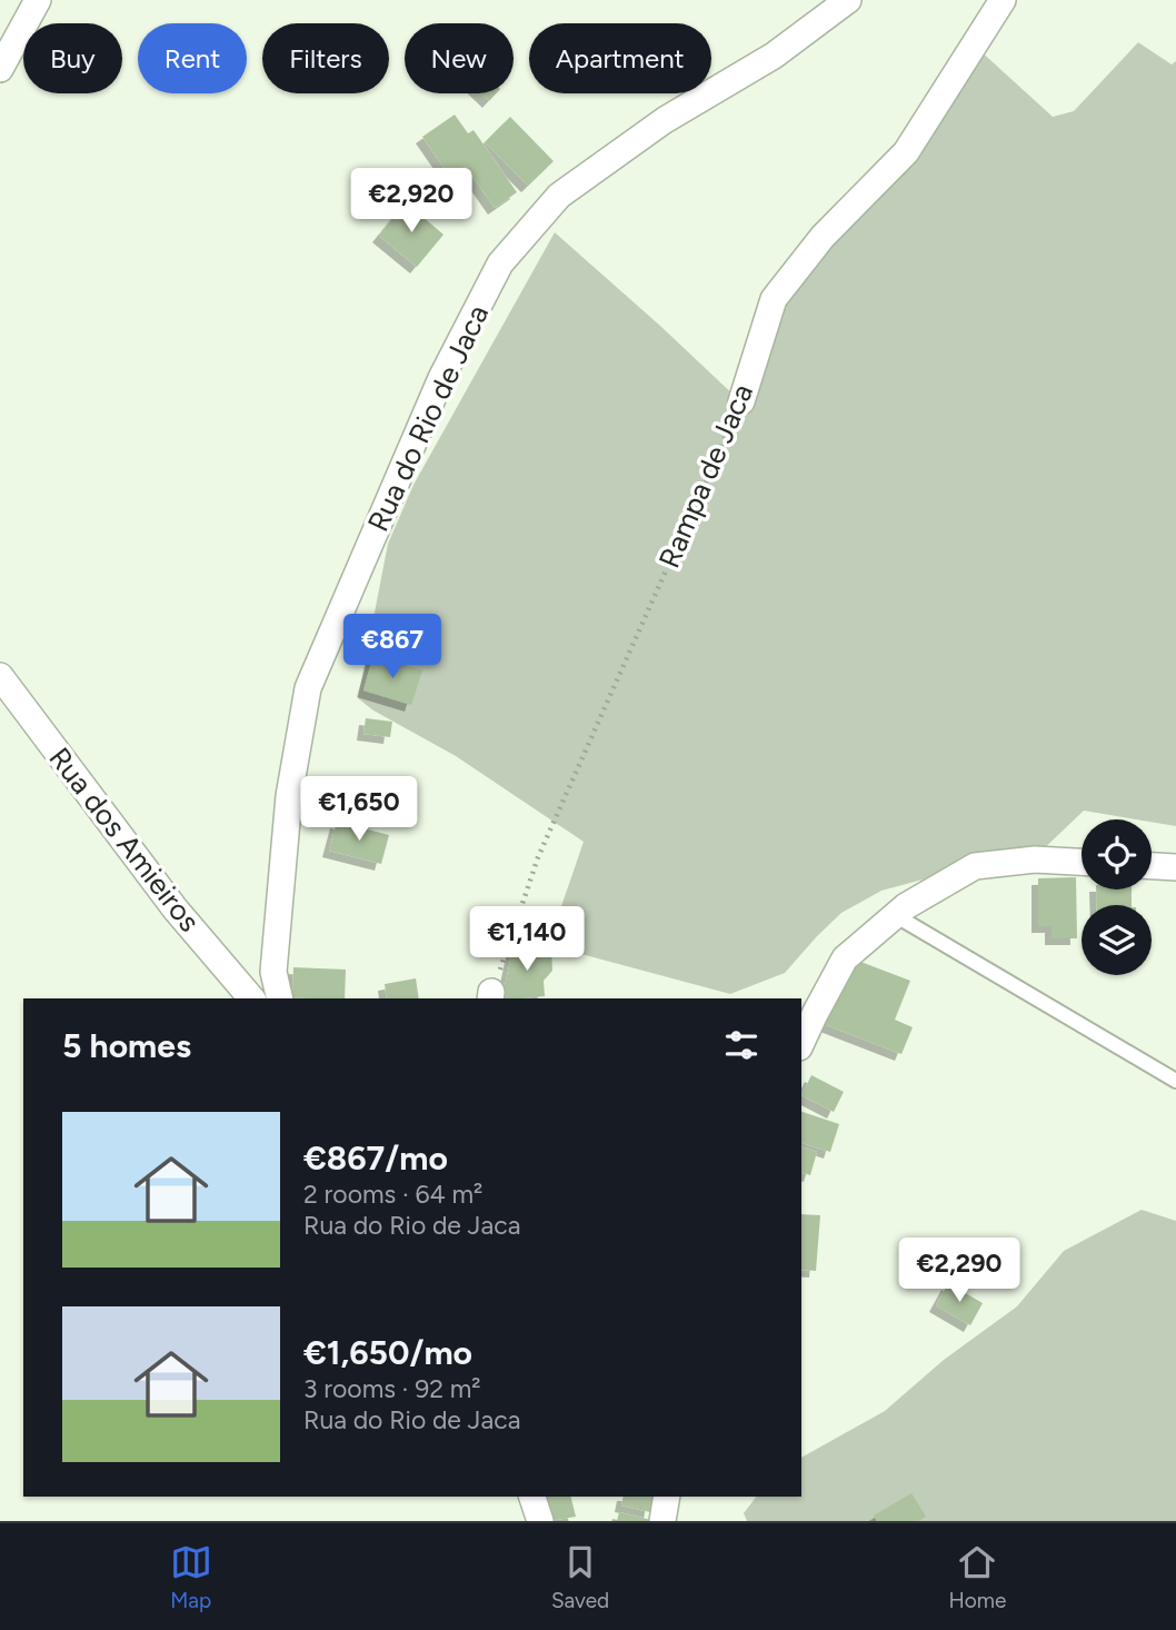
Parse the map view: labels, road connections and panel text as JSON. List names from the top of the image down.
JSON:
{
  "streets": {
    "street": ["Rua do Rio de Jaca", "Rampa de Jaca", "Rua dos Amieiros"]
  },
  "page": {
    "chip": [
      "Buy",
      "Rent",
      "Filters",
      "New",
      "Apartment"
    ],
    "price": [
      "€2,920",
      "€867",
      "€1,650",
      "€1,140",
      "€2,290"
    ],
    "heading": "5 homes",
    "list": [
      {
        "name": "€867/mo",
        "note": "2 rooms · 64 m² · Rua do Rio de Jaca"
      },
      {
        "name": "€1,650/mo",
        "note": "3 rooms · 92 m² · Rua do Rio de Jaca"
      }
    ],
    "tabs": ["Map", "Saved", "Home"]
  }
}
